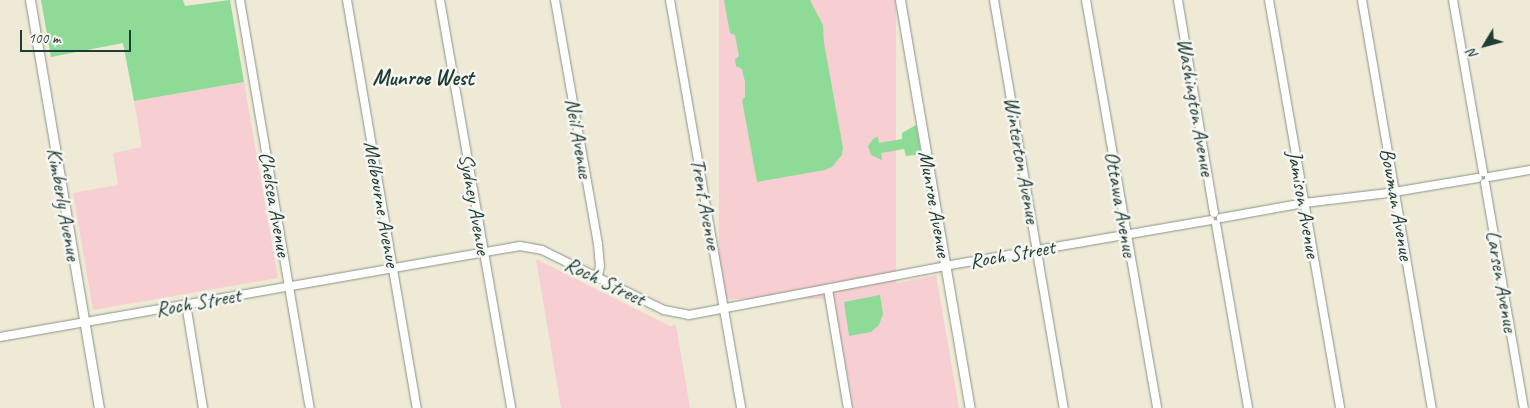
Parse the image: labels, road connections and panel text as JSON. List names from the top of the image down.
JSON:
{
  "streets": {
    "street": [
      "Washington Avenue",
      "Neil Avenue",
      "Winterton Avenue",
      "Kimberly Avenue",
      "Chelsea Avenue",
      "Melbourne Avenue",
      "Sydney Avenue",
      "Trent Avenue",
      "Munroe Avenue",
      "Ottawa Avenue",
      "Jamison Avenue",
      "Bowman Avenue",
      "Roch Street",
      "Larsen Avenue"
    ]
  },
  "crossings": [
    ["Washington Avenue", "Roch Street"],
    ["Neil Avenue", "Roch Street"],
    ["Winterton Avenue", "Roch Street"],
    ["Kimberly Avenue", "Roch Street"],
    ["Chelsea Avenue", "Roch Street"],
    ["Melbourne Avenue", "Roch Street"],
    ["Sydney Avenue", "Roch Street"],
    ["Trent Avenue", "Roch Street"],
    ["Munroe Avenue", "Roch Street"],
    ["Ottawa Avenue", "Roch Street"],
    ["Jamison Avenue", "Roch Street"],
    ["Bowman Avenue", "Roch Street"],
    ["Roch Street", "Larsen Avenue"]
  ],
  "districts": ["Munroe West"],
  "scale_bar": "100 m",
  "north": "bottom left"
}
